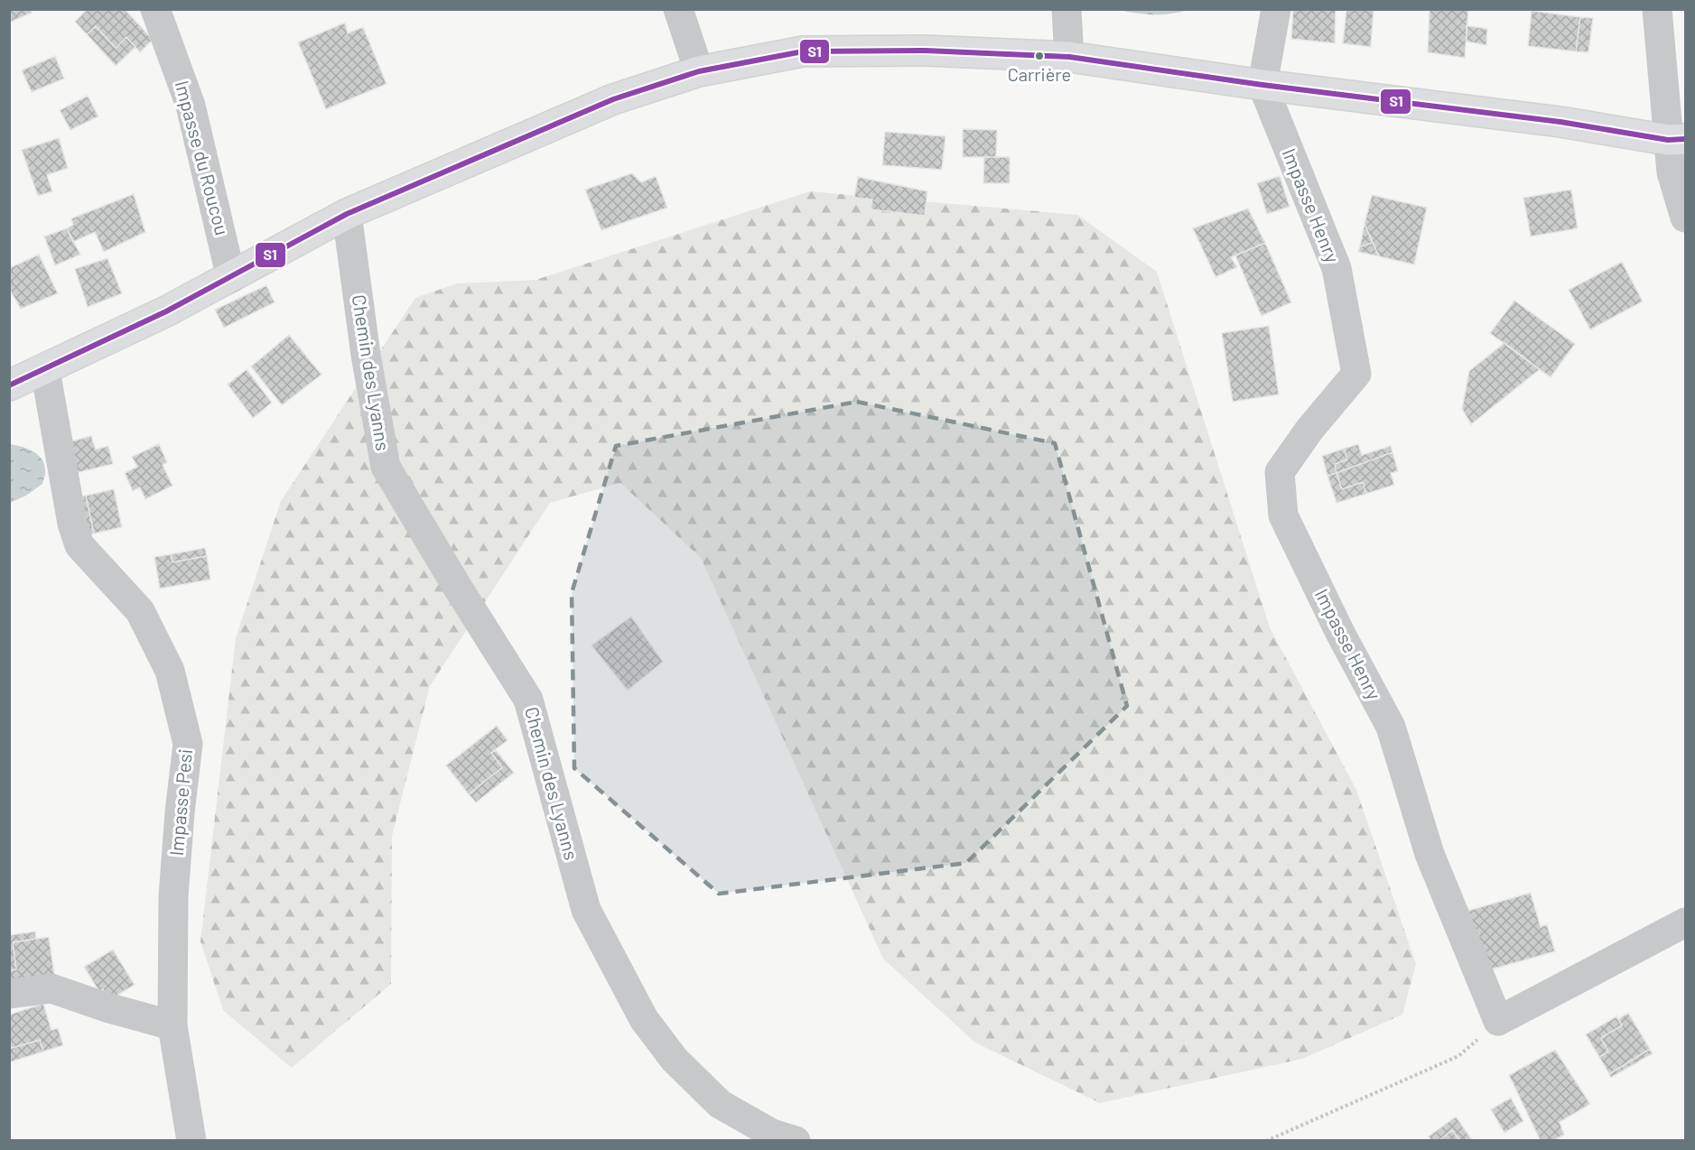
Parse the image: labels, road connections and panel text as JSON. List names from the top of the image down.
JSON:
{
  "streets": {
    "street": [
      "Impasse du Roucou",
      "Impasse Henry",
      "Chemin des Lyanns",
      "Impasse Pesi"
    ]
  },
  "places": ["Carrière"],
  "lines": ["transit line S1"]
}
